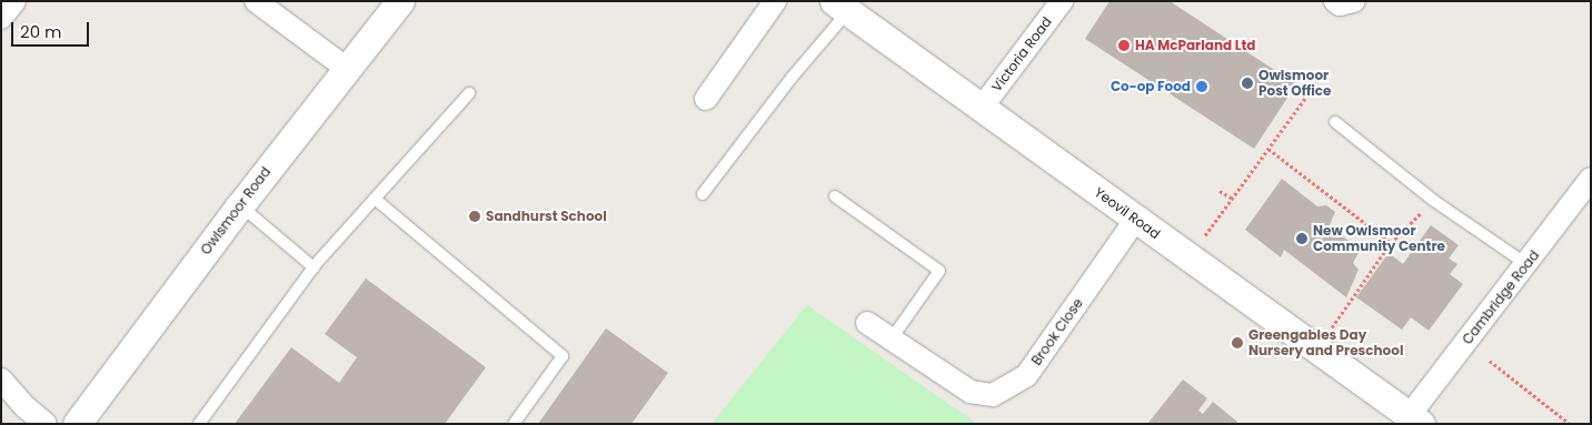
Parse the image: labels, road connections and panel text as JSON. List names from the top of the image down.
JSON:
{
  "streets": {
    "street": [
      "Victoria Road",
      "Owlsmoor Road",
      "Yeovil Road",
      "Cambridge Road",
      "Brook Close"
    ]
  },
  "crossings": [
    ["Victoria Road", "Yeovil Road"],
    ["Yeovil Road", "Cambridge Road"],
    ["Yeovil Road", "Brook Close"]
  ],
  "places": [
    "HA McParland Ltd",
    "Owlsmoor Post Office",
    "Co-op Food",
    "Sandhurst School",
    "New Owlsmoor Community Centre",
    "Greengables Day Nursery and Preschool"
  ],
  "scale_bar": "20 m"
}
